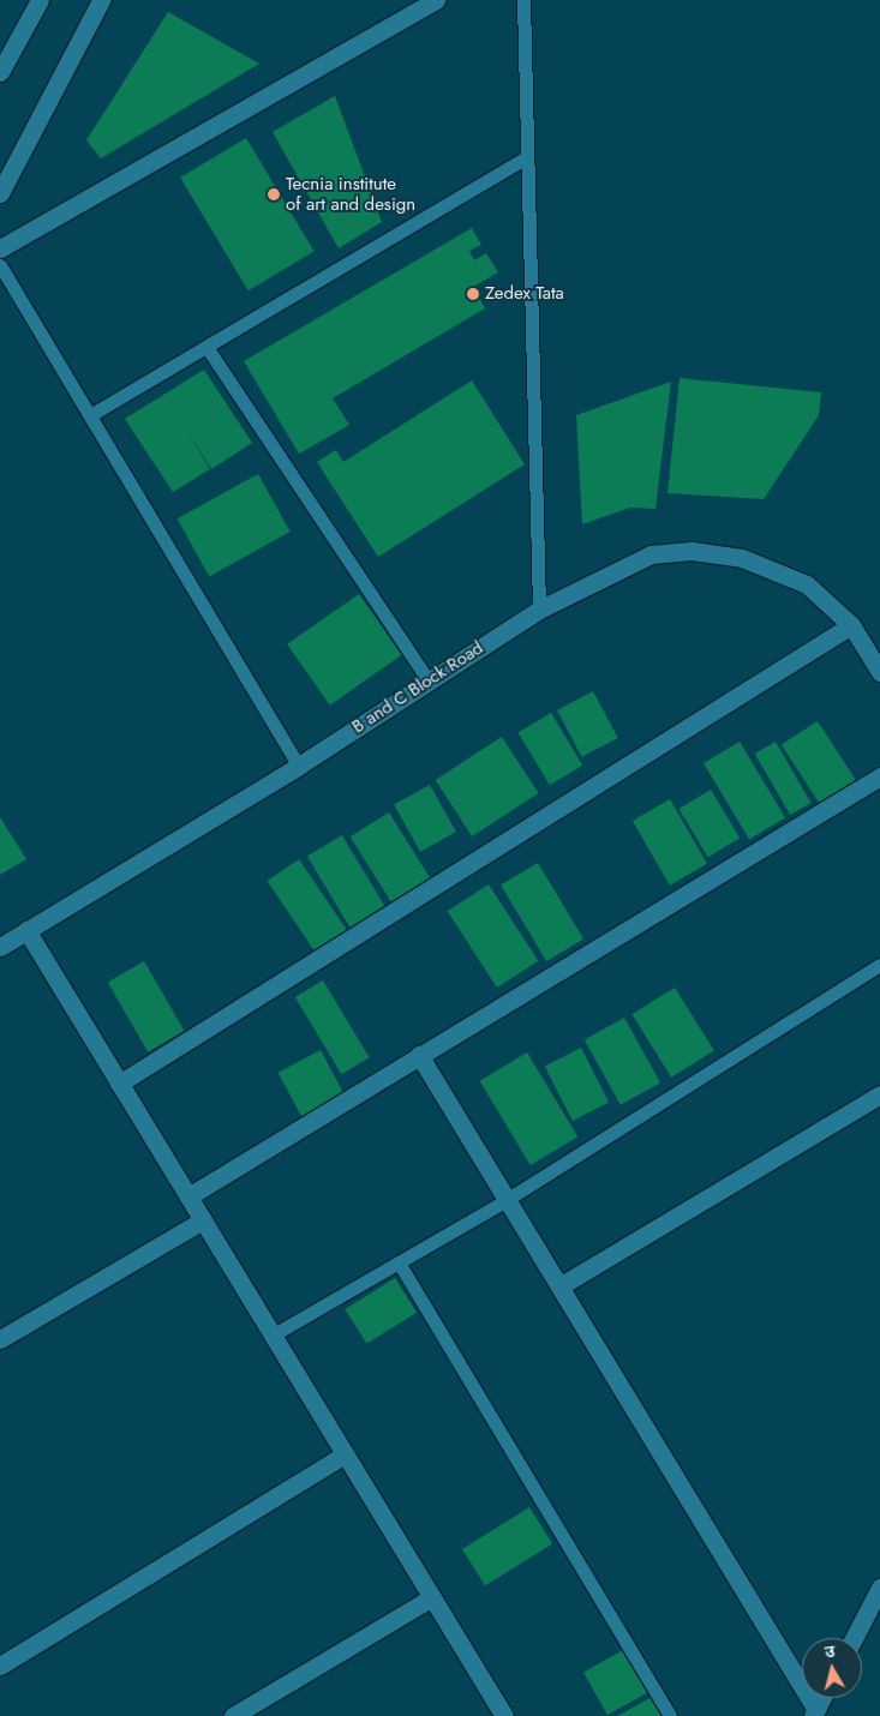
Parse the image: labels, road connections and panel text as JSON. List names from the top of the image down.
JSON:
{
  "streets": {
    "street": ["B and C Block Road"]
  },
  "places": ["Tecnia institute of art and design", "Zedex Tata"],
  "north": "top"
}
